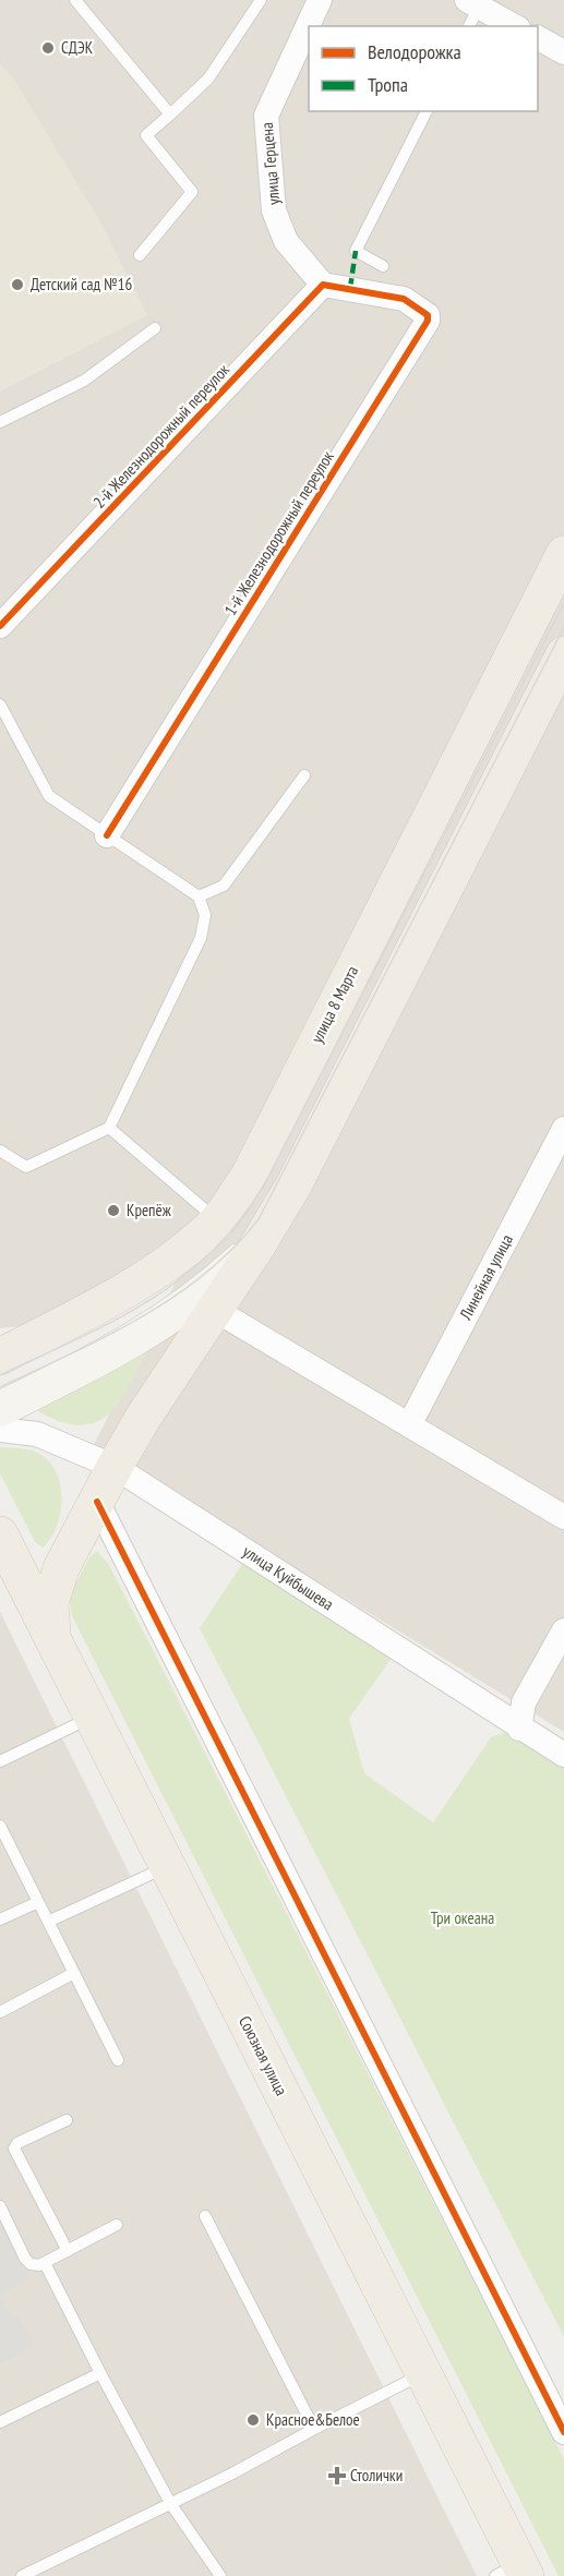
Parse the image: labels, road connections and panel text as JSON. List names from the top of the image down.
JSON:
{
  "streets": {
    "main road": ["улица 8 Марта", "Союзная улица"],
    "street": [
      "улица Герцена",
      "2-й Железнодорожный переулок",
      "1-й Железнодорожный переулок",
      "Линейная улица",
      "улица Куйбышева"
    ]
  },
  "crossings": [
    ["улица Герцена", "2-й Железнодорожный переулок"],
    ["улица Герцена", "1-й Железнодорожный переулок"],
    ["2-й Железнодорожный переулок", "1-й Железнодорожный переулок"]
  ],
  "parks": ["Три океана"],
  "places": {
    "other": [
      "СДЭК",
      "Детский сад №16",
      "Крепёж",
      "Красное&Белое"
    ],
    "health": ["Столички"]
  },
  "legend": ["Велодорожка", "Тропа"]
}
